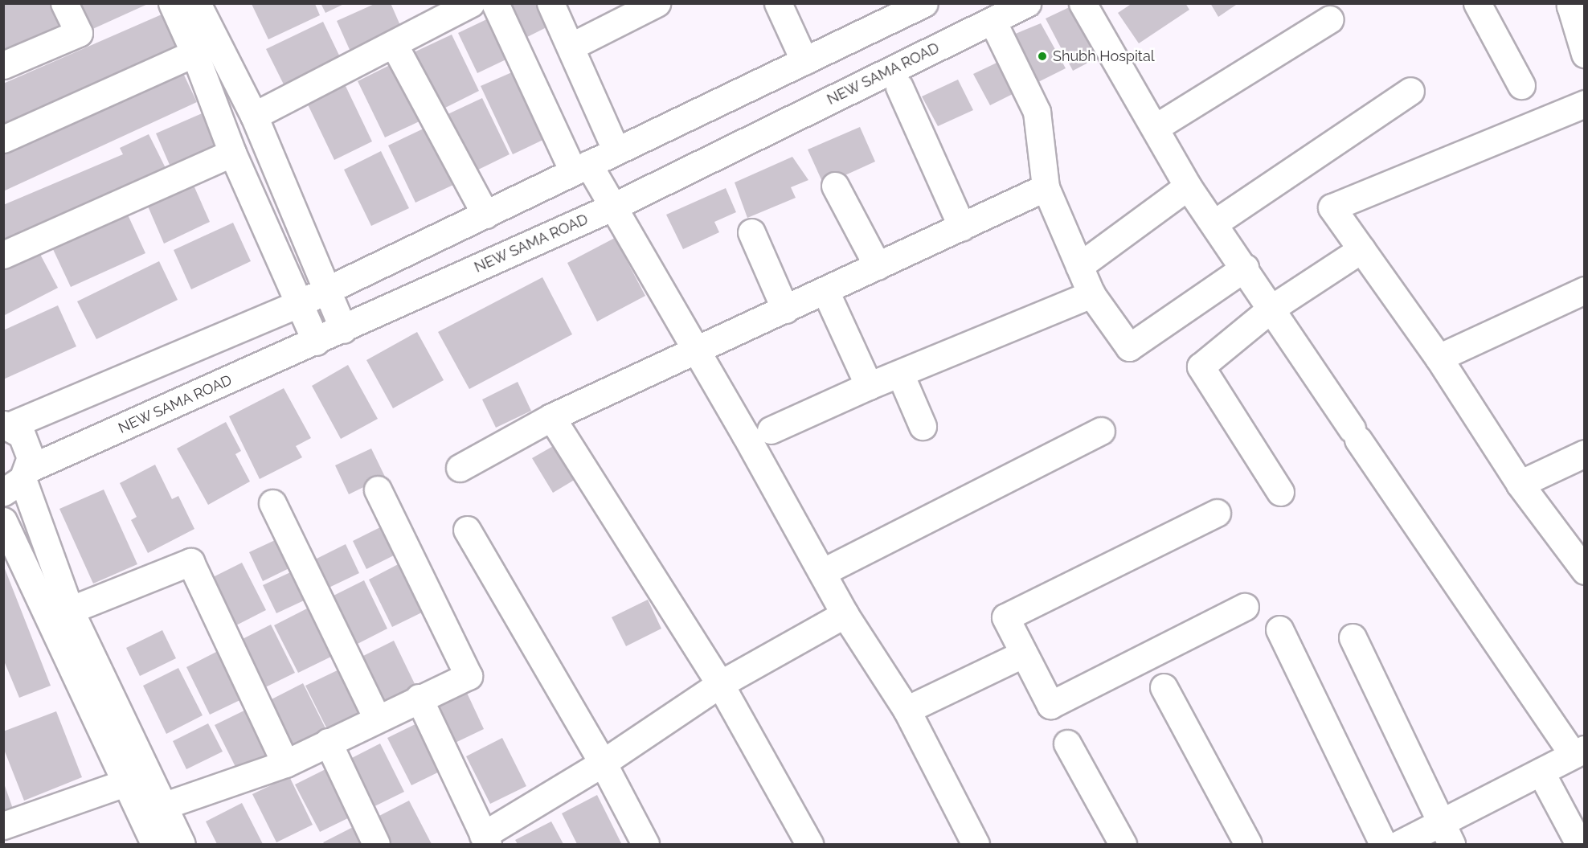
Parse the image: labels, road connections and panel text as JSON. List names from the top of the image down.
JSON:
{
  "streets": {
    "street": ["NEW SAMA ROAD"]
  },
  "places": ["Shubh Hospital"]
}
